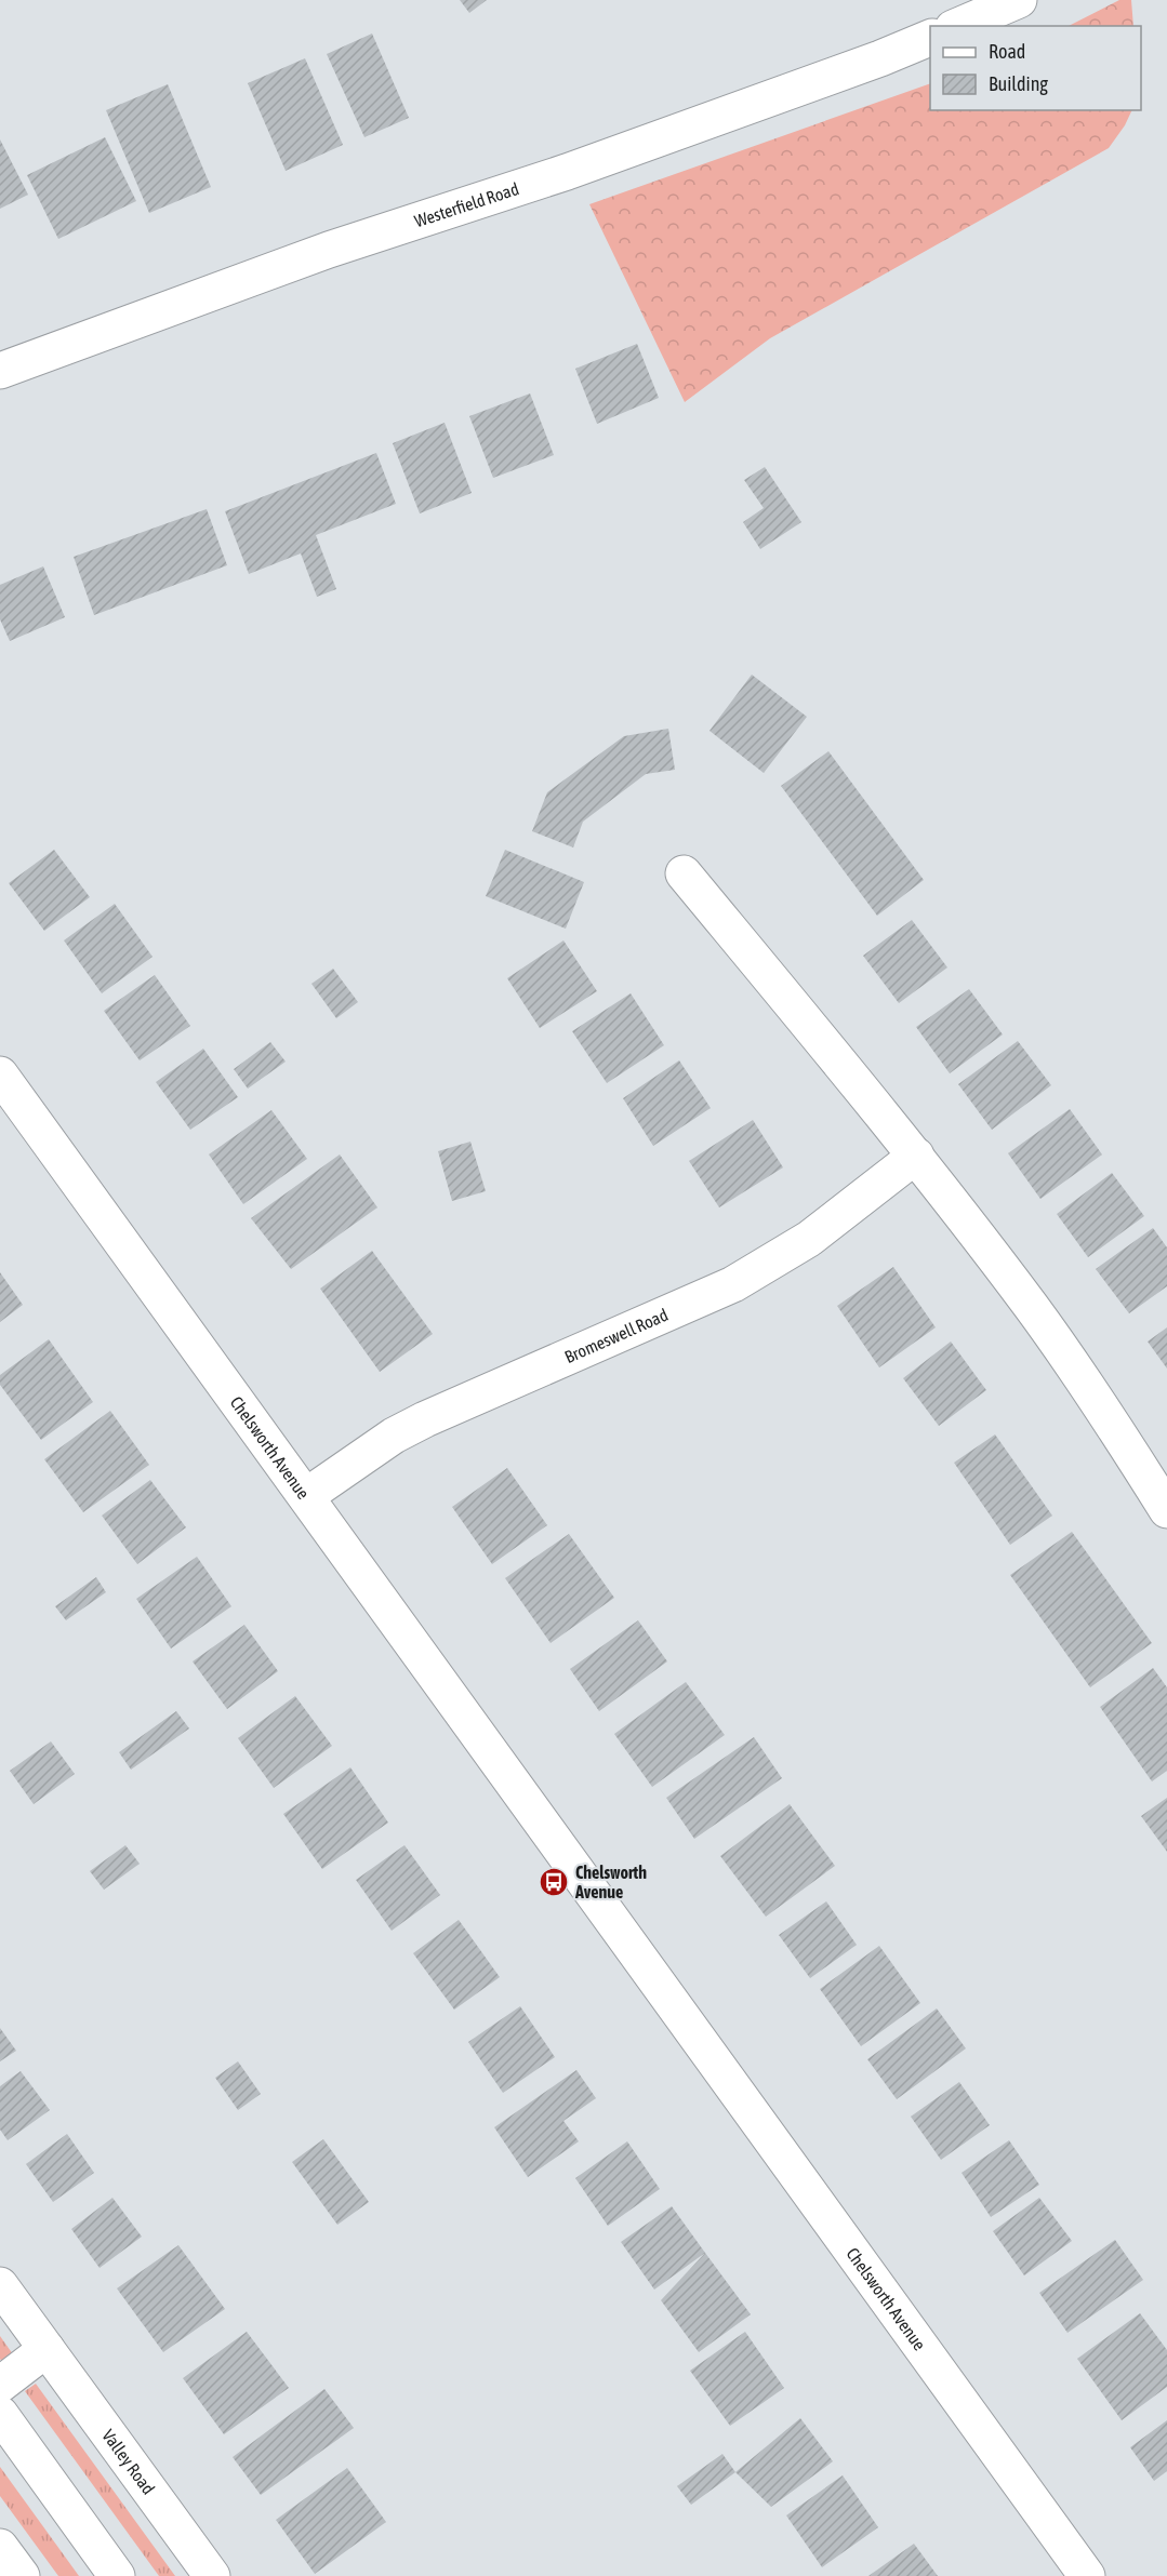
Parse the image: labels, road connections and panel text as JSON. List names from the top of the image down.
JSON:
{
  "streets": {
    "street": [
      "Westerfield Road",
      "Bromeswell Road",
      "Chelsworth Avenue",
      "Valley Road"
    ]
  },
  "crossings": [
    ["Bromeswell Road", "Chelsworth Avenue"]
  ],
  "places": {
    "bus stop": ["Chelsworth Avenue"]
  },
  "legend": ["Road", "Building"]
}
